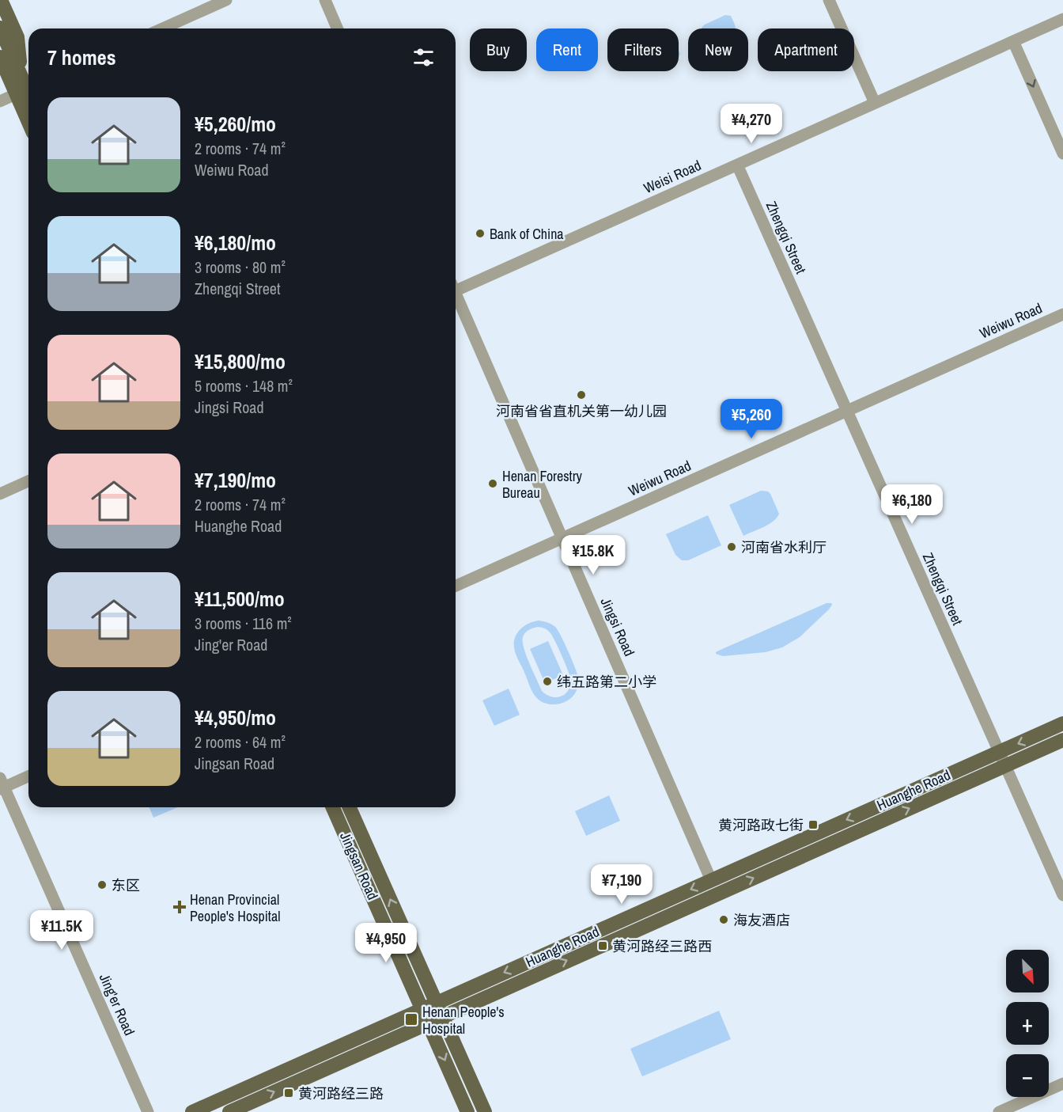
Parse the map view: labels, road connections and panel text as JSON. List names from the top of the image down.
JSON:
{
  "streets": {
    "main road": ["Huanghe Road", "Jingsan Road"],
    "street": [
      "Weisi Road",
      "Zhengqi Street",
      "Weiwu Road",
      "Jingsi Road",
      "Jing'er Road"
    ]
  },
  "crossings": [
    ["Weisi Road", "Zhengqi Street"],
    ["Zhengqi Street", "Weiwu Road"],
    ["Zhengqi Street", "Huanghe Road"],
    ["Weiwu Road", "Jingsi Road"],
    ["Jingsi Road", "Huanghe Road"],
    ["Huanghe Road", "Jingsan Road"]
  ],
  "places": {
    "other": [
      "Bank of China",
      "河南省省直机关第一幼儿园",
      "Henan Forestry Bureau",
      "河南省水利厅",
      "纬五路第二小学",
      "东区",
      "海友酒店"
    ],
    "transit": [
      "黄河路政七街",
      "黄河路经三路西",
      "Henan People's Hospital",
      "黄河路经三路"
    ],
    "health": ["Henan Provincial People's Hospital"]
  },
  "north": "bottom right",
  "page": {
    "chip": [
      "Buy",
      "Rent",
      "Filters",
      "New",
      "Apartment"
    ],
    "heading": "7 homes",
    "list": [
      {
        "name": "¥5,260/mo",
        "note": "2 rooms · 74 m² · Weiwu Road"
      },
      {
        "name": "¥6,180/mo",
        "note": "3 rooms · 80 m² · Zhengqi Street"
      },
      {
        "name": "¥15,800/mo",
        "note": "5 rooms · 148 m² · Jingsi Road"
      },
      {
        "name": "¥7,190/mo",
        "note": "2 rooms · 74 m² · Huanghe Road"
      },
      {
        "name": "¥11,500/mo",
        "note": "3 rooms · 116 m² · Jing'er Road"
      },
      {
        "name": "¥4,950/mo",
        "note": "2 rooms · 64 m² · Jingsan Road"
      }
    ],
    "price": [
      "¥4,270",
      "¥5,260",
      "¥6,180",
      "¥15.8K",
      "¥7,190",
      "¥11.5K",
      "¥4,950"
    ],
    "map_buttons": ["+", "−"]
  }
}
